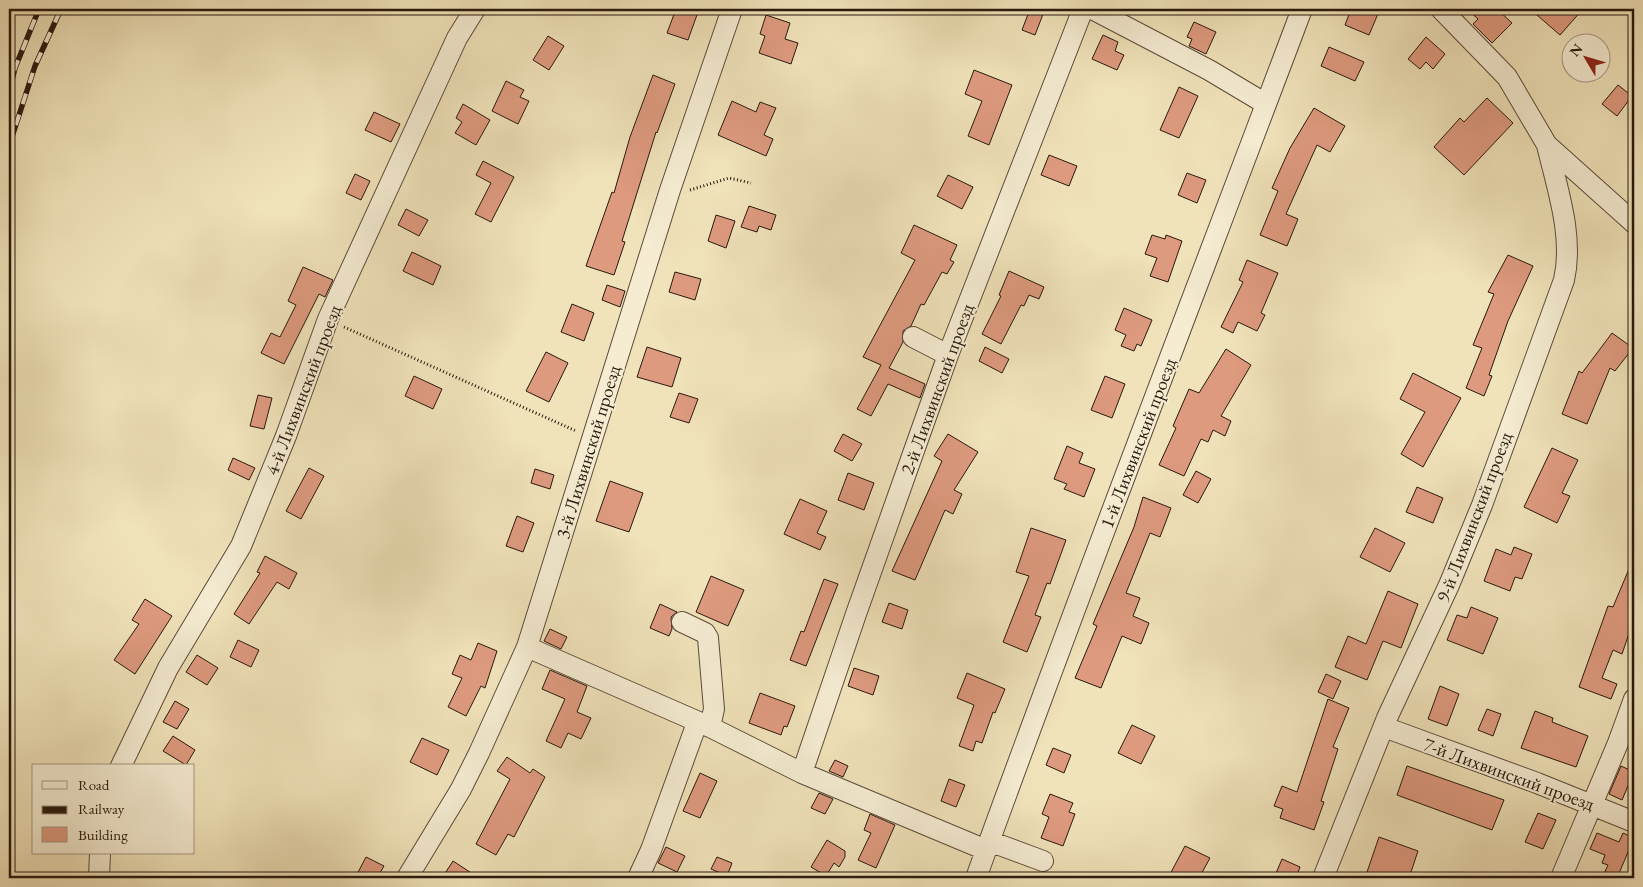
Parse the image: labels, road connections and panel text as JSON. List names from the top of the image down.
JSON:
{
  "streets": {
    "street": [
      "2-й Лихвинский проезд",
      "4-й Лихвинский проезд",
      "1-й Лихвинский проезд",
      "3-й Лихвинский проезд",
      "9-й Лихвинский проезд",
      "7-й Лихвинский проезд"
    ]
  },
  "crossings": [
    ["9-й Лихвинский проезд", "7-й Лихвинский проезд"]
  ],
  "legend": ["Road", "Railway", "Building"],
  "north": "top left"
}
